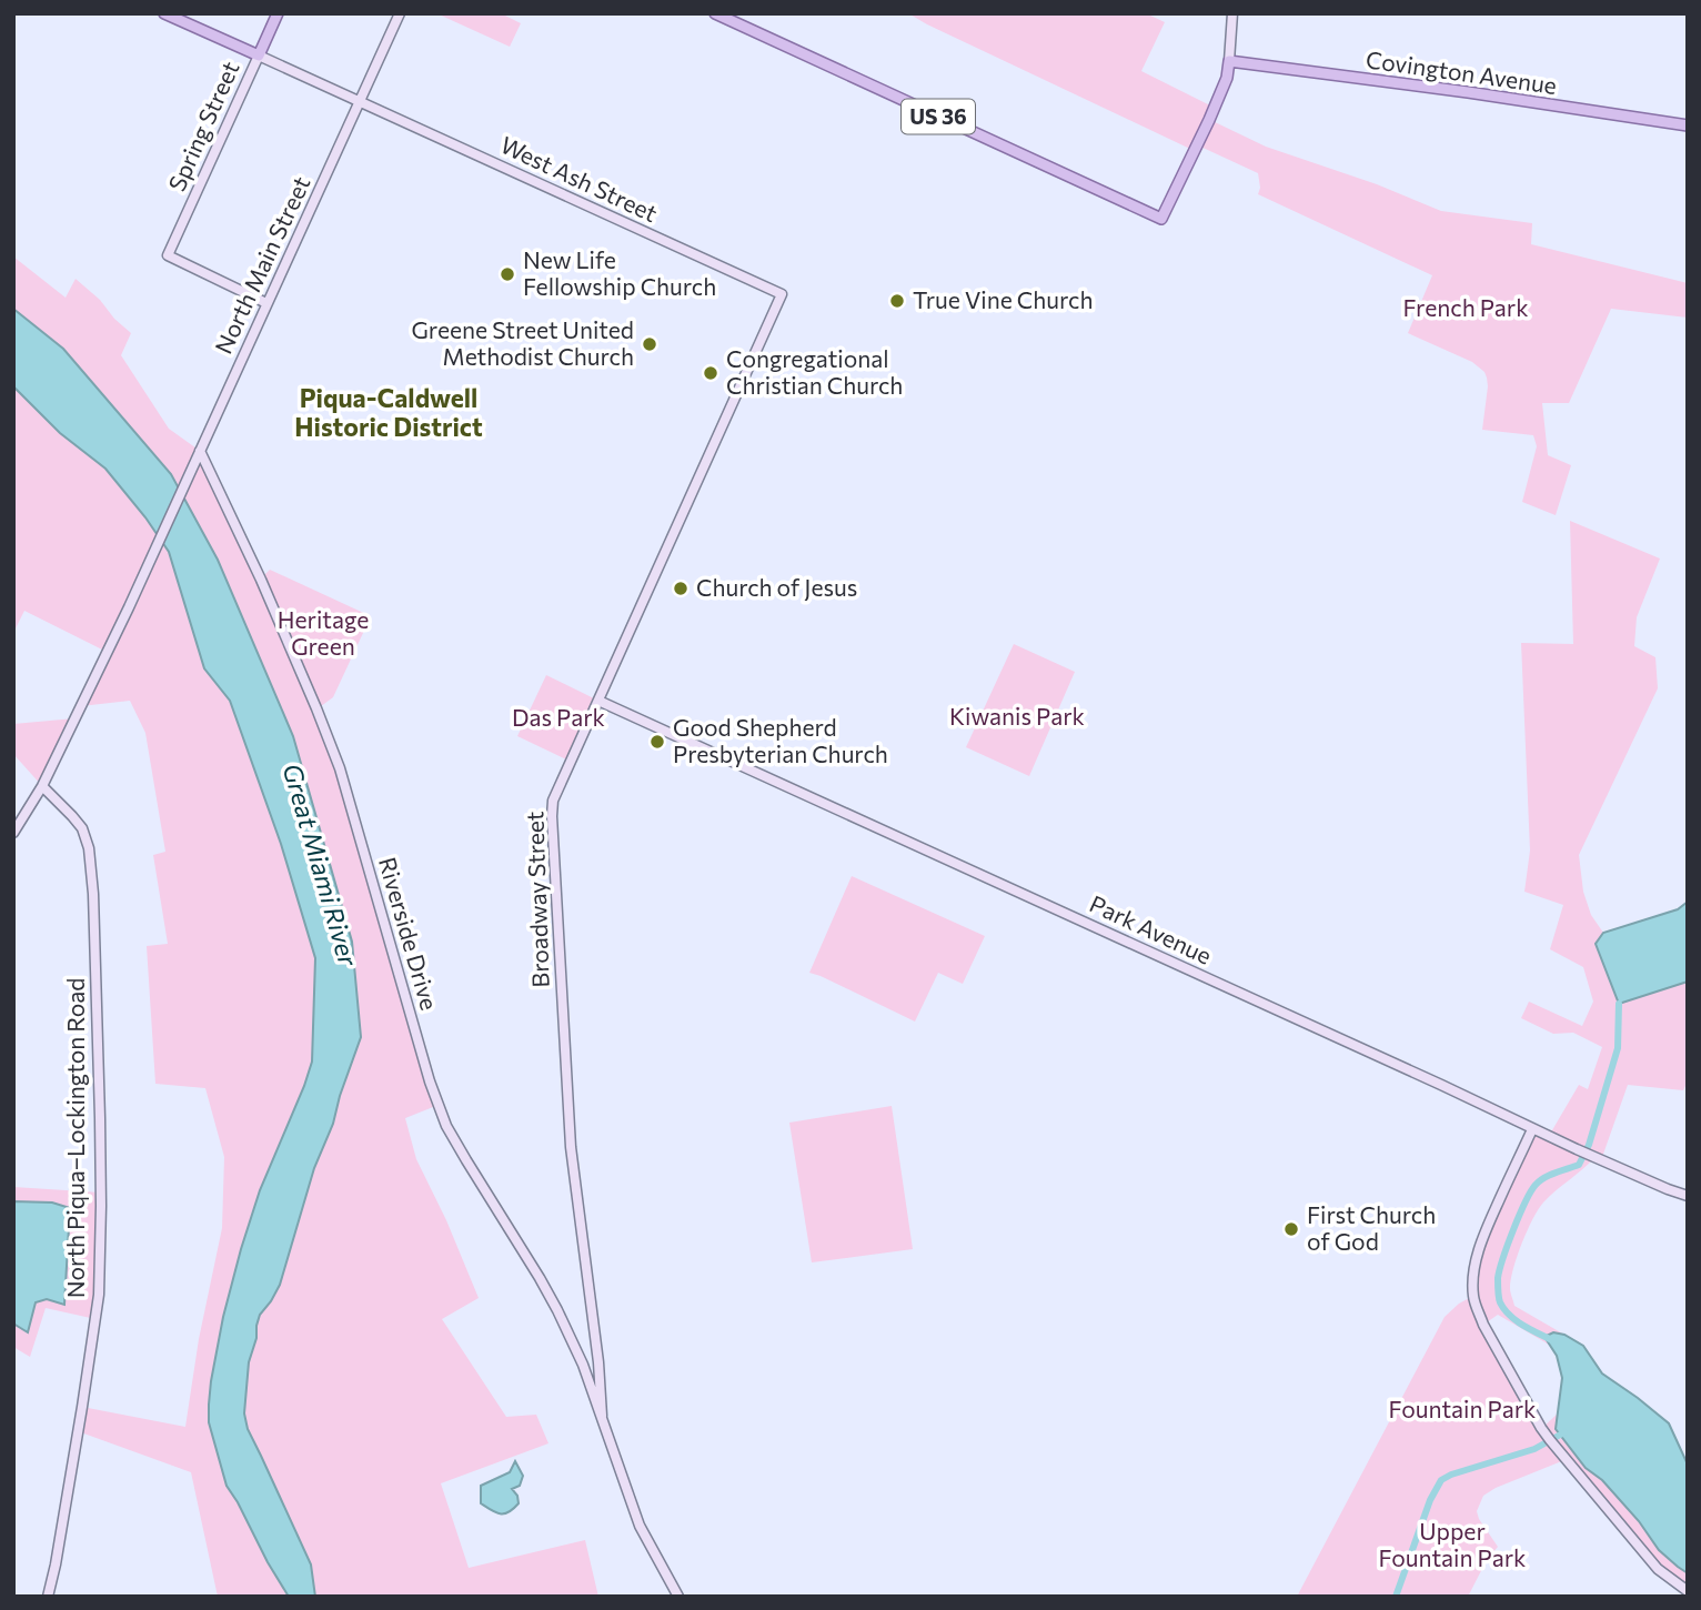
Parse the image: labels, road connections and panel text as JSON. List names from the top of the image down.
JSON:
{
  "streets": {
    "main road": ["Covington Avenue", "US 36", "Spring Street"],
    "street": [
      "West Ash Street",
      "North Main Street",
      "Broadway Street",
      "Park Avenue",
      "Riverside Drive",
      "North Piqua–Lockington Road"
    ]
  },
  "crossings": [
    ["Covington Avenue", "US 36"],
    ["Spring Street", "West Ash Street"],
    ["Spring Street", "North Main Street"],
    ["West Ash Street", "North Main Street"],
    ["West Ash Street", "Broadway Street"],
    ["North Main Street", "Riverside Drive"],
    ["North Main Street", "North Piqua–Lockington Road"],
    ["Broadway Street", "Park Avenue"],
    ["Broadway Street", "Riverside Drive"]
  ],
  "districts": ["Piqua-Caldwell Historic District"],
  "water": ["Great Miami River"],
  "parks": [
    "French Park",
    "Heritage Green",
    "Kiwanis Park",
    "Das Park",
    "Fountain Park",
    "Upper Fountain Park"
  ],
  "places": [
    "New Life Fellowship Church",
    "True Vine Church",
    "Greene Street United Methodist Church",
    "Congregational Christian Church",
    "Church of Jesus",
    "Good Shepherd Presbyterian Church",
    "First Church of God"
  ]
}
